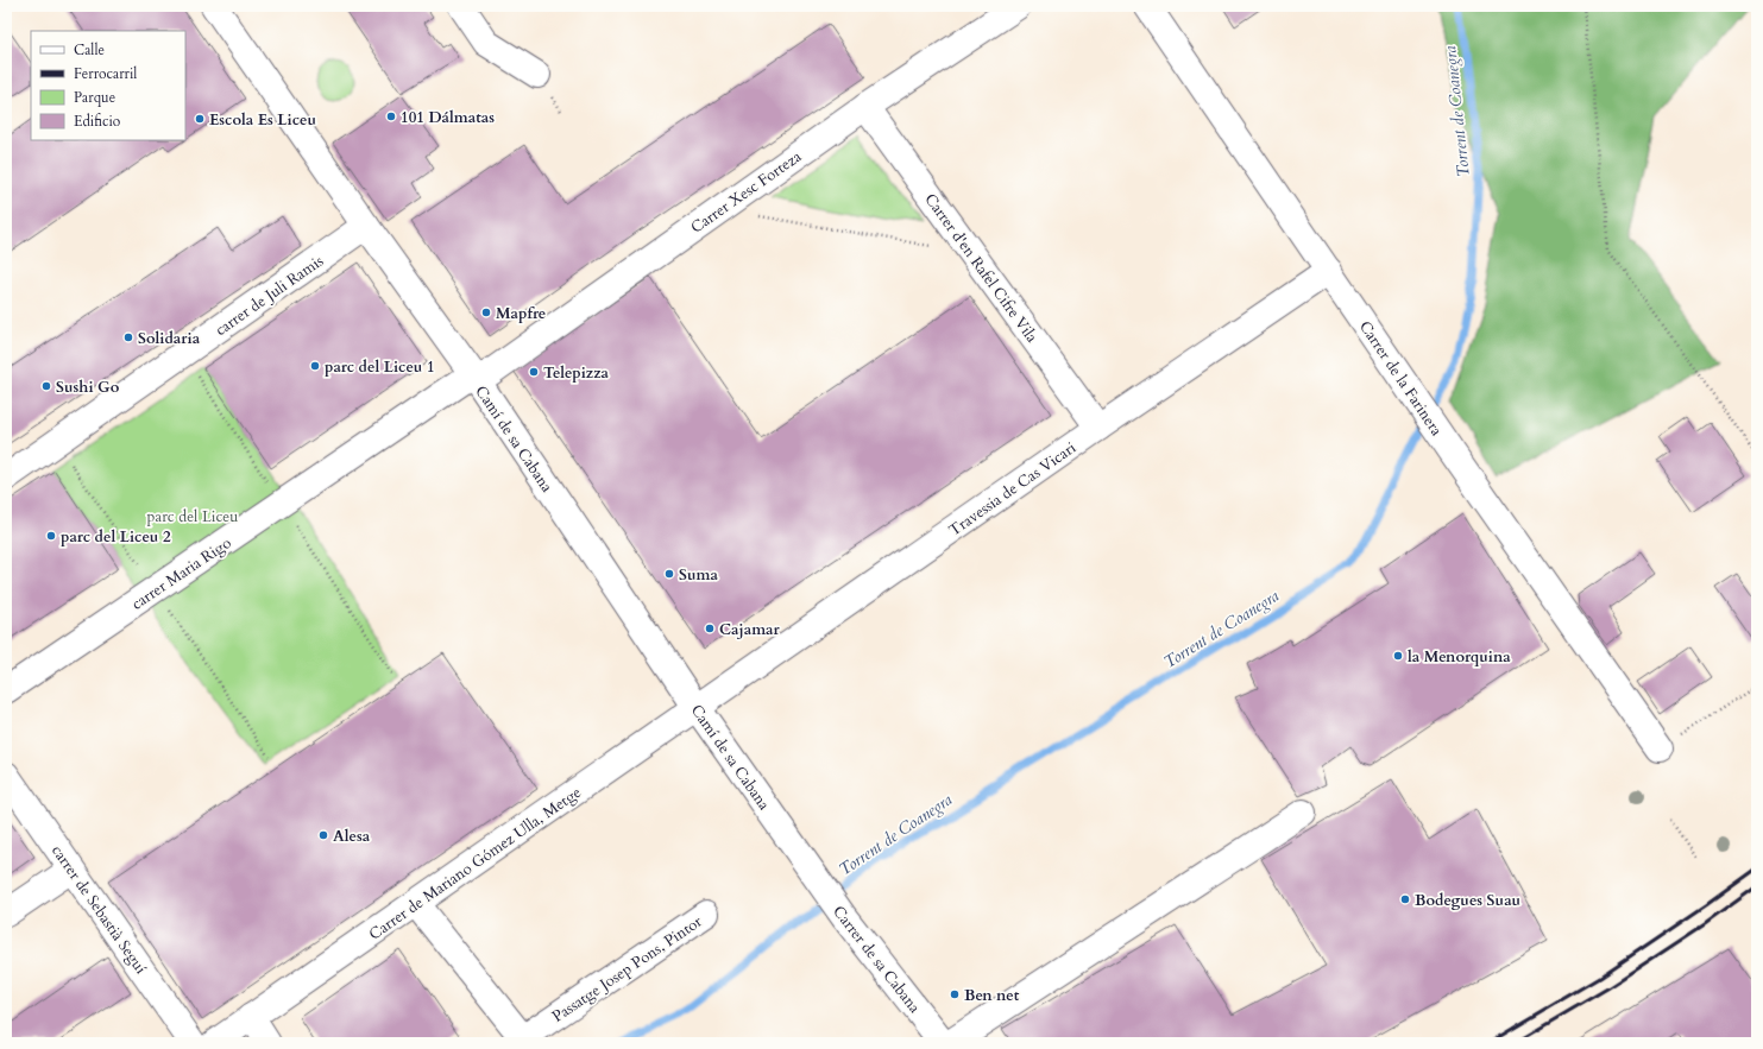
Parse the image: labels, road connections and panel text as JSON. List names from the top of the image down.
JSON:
{
  "streets": {
    "street": [
      "Carrer Xesc Forteza",
      "Carrer d'en Rafel Cifre Vila",
      "carrer de Juli Ramis",
      "Carrer de la Farinera",
      "Camí de sa Cabana",
      "Travessia de Cas Vicari",
      "carrer Maria Rigo",
      "Carrer de Mariano Gómez Ulla, Metge",
      "carrer de Sebastià Seguí",
      "Carrer de sa Cabana",
      "Passatge Josep Pons, Pintor"
    ]
  },
  "crossings": [
    ["Carrer Xesc Forteza", "Carrer d'en Rafel Cifre Vila"],
    ["Carrer Xesc Forteza", "Camí de sa Cabana"],
    ["Carrer Xesc Forteza", "carrer Maria Rigo"],
    ["Carrer d'en Rafel Cifre Vila", "Travessia de Cas Vicari"],
    ["carrer de Juli Ramis", "Camí de sa Cabana"],
    ["Carrer de la Farinera", "Travessia de Cas Vicari"],
    ["Camí de sa Cabana", "Travessia de Cas Vicari"],
    ["Camí de sa Cabana", "carrer Maria Rigo"],
    ["Camí de sa Cabana", "Carrer de Mariano Gómez Ulla, Metge"],
    ["Camí de sa Cabana", "Carrer de sa Cabana"],
    ["Travessia de Cas Vicari", "Carrer de Mariano Gómez Ulla, Metge"],
    ["Carrer de Mariano Gómez Ulla, Metge", "Passatge Josep Pons, Pintor"]
  ],
  "water": ["Torrent de Coanegra"],
  "parks": ["parc del Liceu"],
  "places": [
    "101 Dálmatas",
    "Escola Es Liceu",
    "Mapfre",
    "Solidaria",
    "parc del Liceu 1",
    "Telepizza",
    "Sushi Go",
    "parc del Liceu 2",
    "Suma",
    "Cajamar",
    "la Menorquina",
    "Alesa",
    "Bodegues Suau",
    "Ben net"
  ],
  "legend": [
    "Calle",
    "Ferrocarril",
    "Parque",
    "Edificio"
  ]
}
